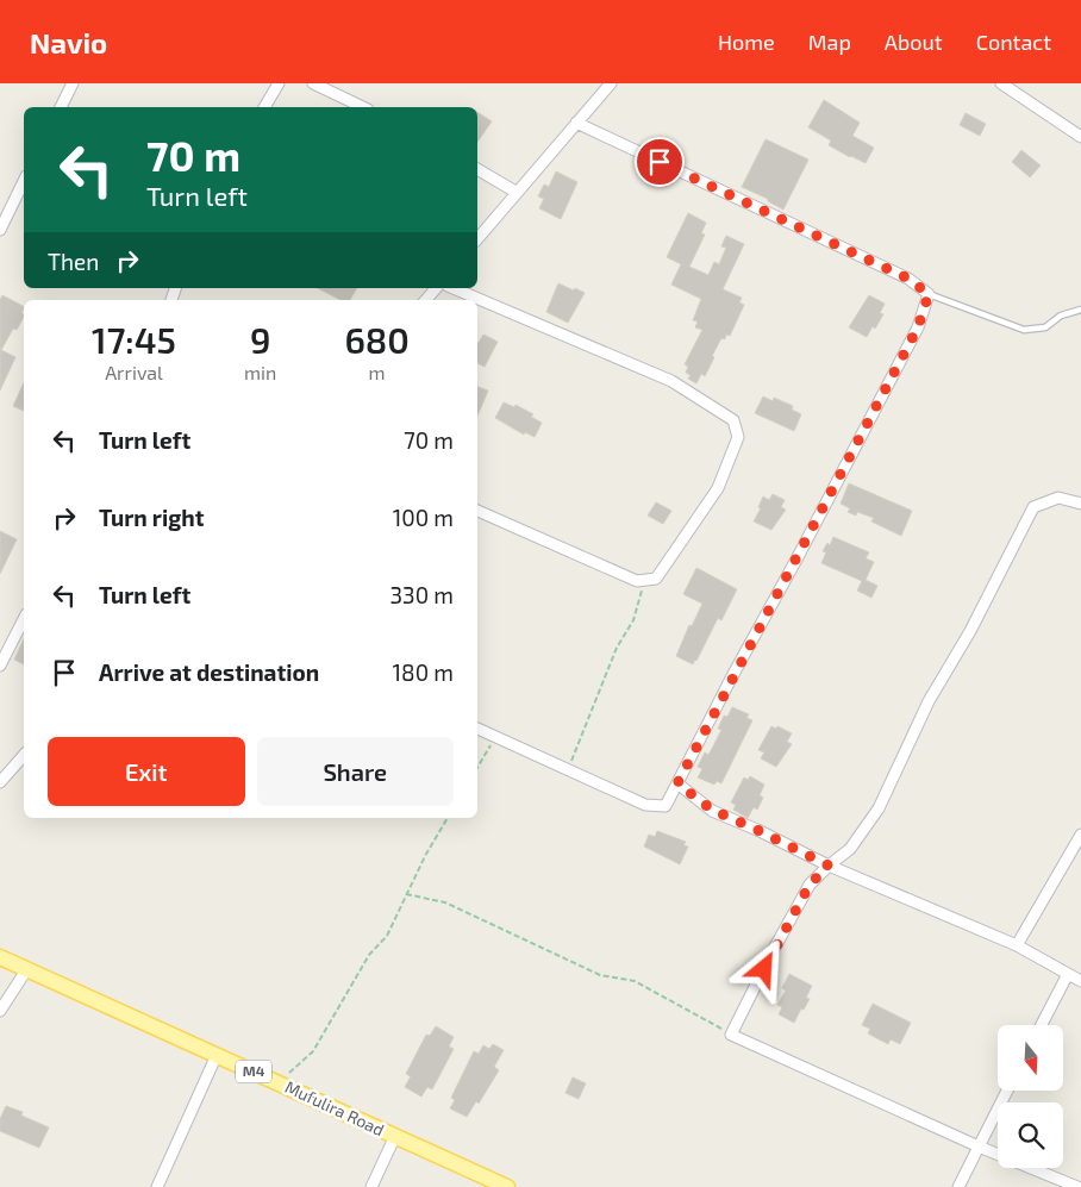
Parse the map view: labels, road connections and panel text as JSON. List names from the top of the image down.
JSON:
{
  "streets": {
    "main road": ["M4", "Mufulira Road"]
  },
  "north": "bottom",
  "page": {
    "header": "Navio",
    "nav": [
      "Home",
      "Map",
      "About",
      "Contact"
    ],
    "turn": ["70 m", "Turn left"],
    "then": "Then",
    "eta": [
      "17:45",
      "Arrival",
      "9",
      "min",
      "680",
      "m"
    ],
    "list": [
      {
        "name": "Turn left",
        "value": "70 m"
      },
      {
        "name": "Turn right",
        "value": "100 m"
      },
      {
        "name": "Turn left",
        "value": "330 m"
      },
      {
        "name": "Arrive at destination",
        "value": "180 m"
      }
    ],
    "buttons": ["Exit", "Share"]
  }
}
